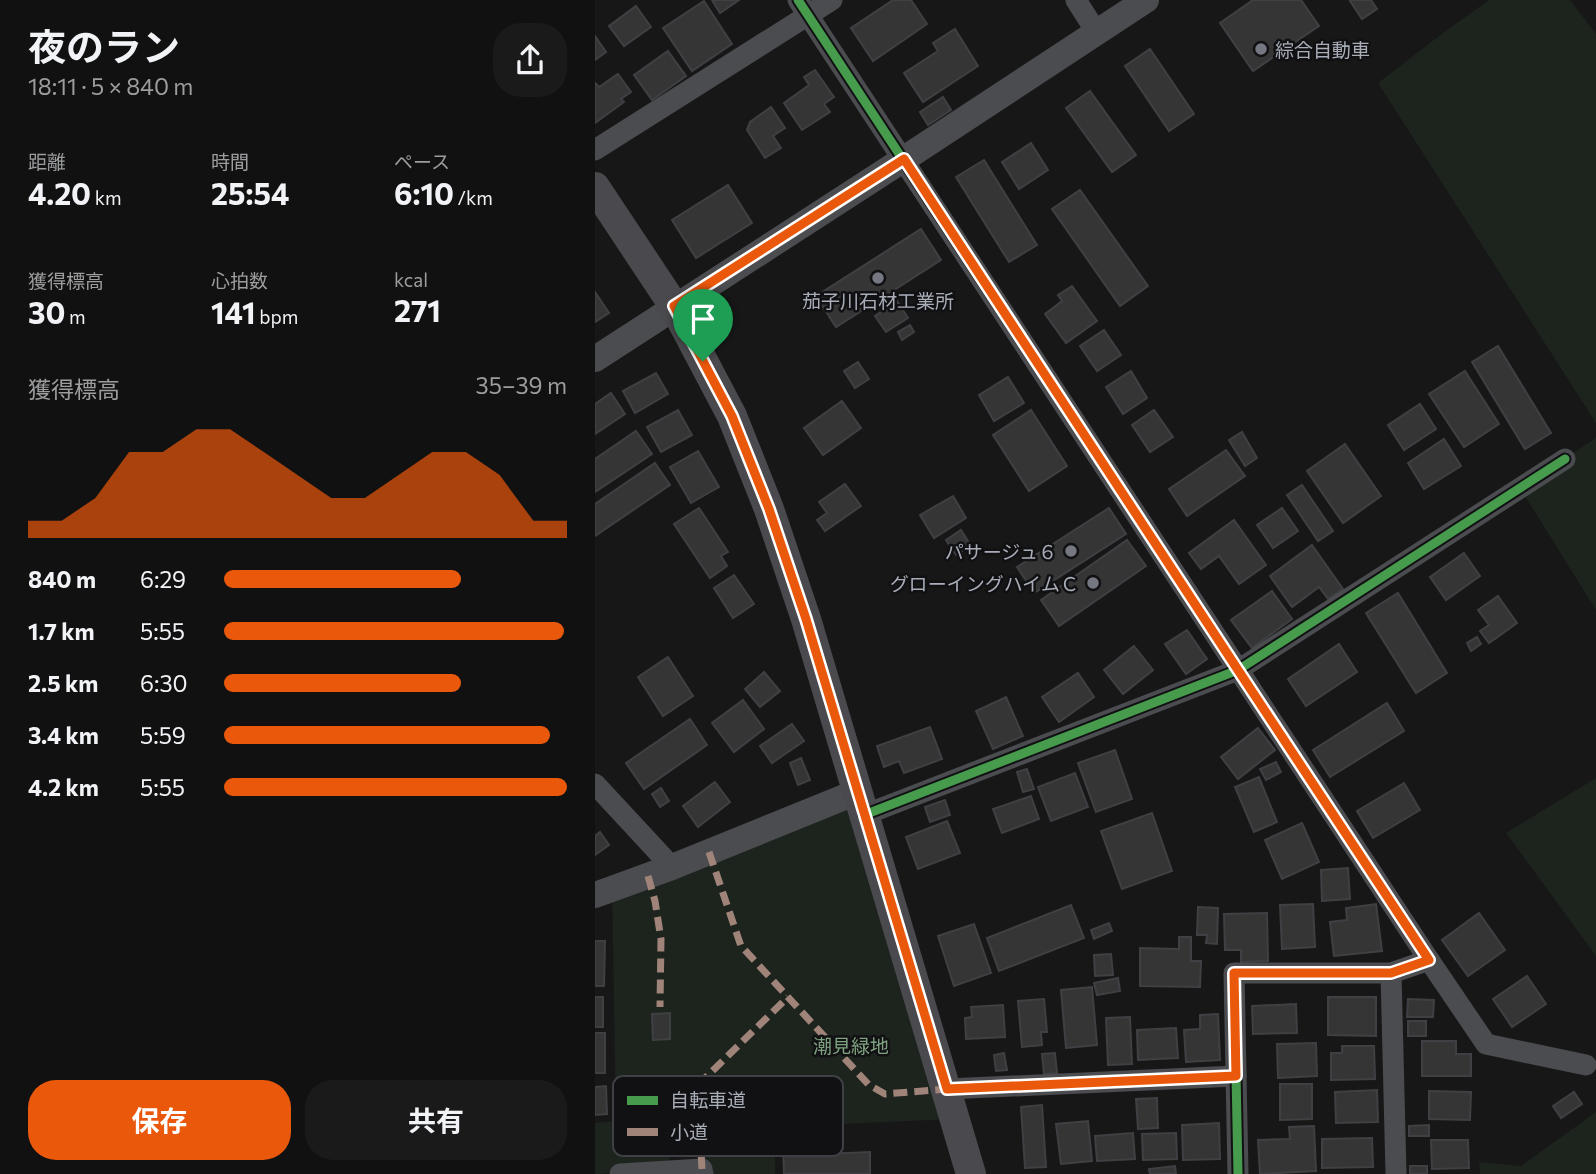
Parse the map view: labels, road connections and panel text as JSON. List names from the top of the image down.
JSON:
{
  "parks": ["潮見緑地"],
  "places": [
    "綜合自動車",
    "茄子川石材工業所",
    "パサージュ６",
    "グローイングハイムＣ"
  ],
  "legend": ["自転車道", "小道"],
  "page": {
    "heading": ["夜のラン", "18:11 · 5 × 840 m"],
    "stats": [
      ["距離", "4.20 km"],
      ["時間", "25:54"],
      ["ペース", "6:10 /km"],
      ["獲得標高", "30 m"],
      ["心拍数", "141 bpm"],
      ["kcal", "271"]
    ],
    "chart": ["獲得標高", "35–39 m"],
    "list": [
      {
        "name": "840 m",
        "note": "6:29"
      },
      {
        "name": "1.7 km",
        "note": "5:55"
      },
      {
        "name": "2.5 km",
        "note": "6:30"
      },
      {
        "name": "3.4 km",
        "note": "5:59"
      },
      {
        "name": "4.2 km",
        "note": "5:55"
      }
    ],
    "buttons": ["保存", "共有"]
  }
}
